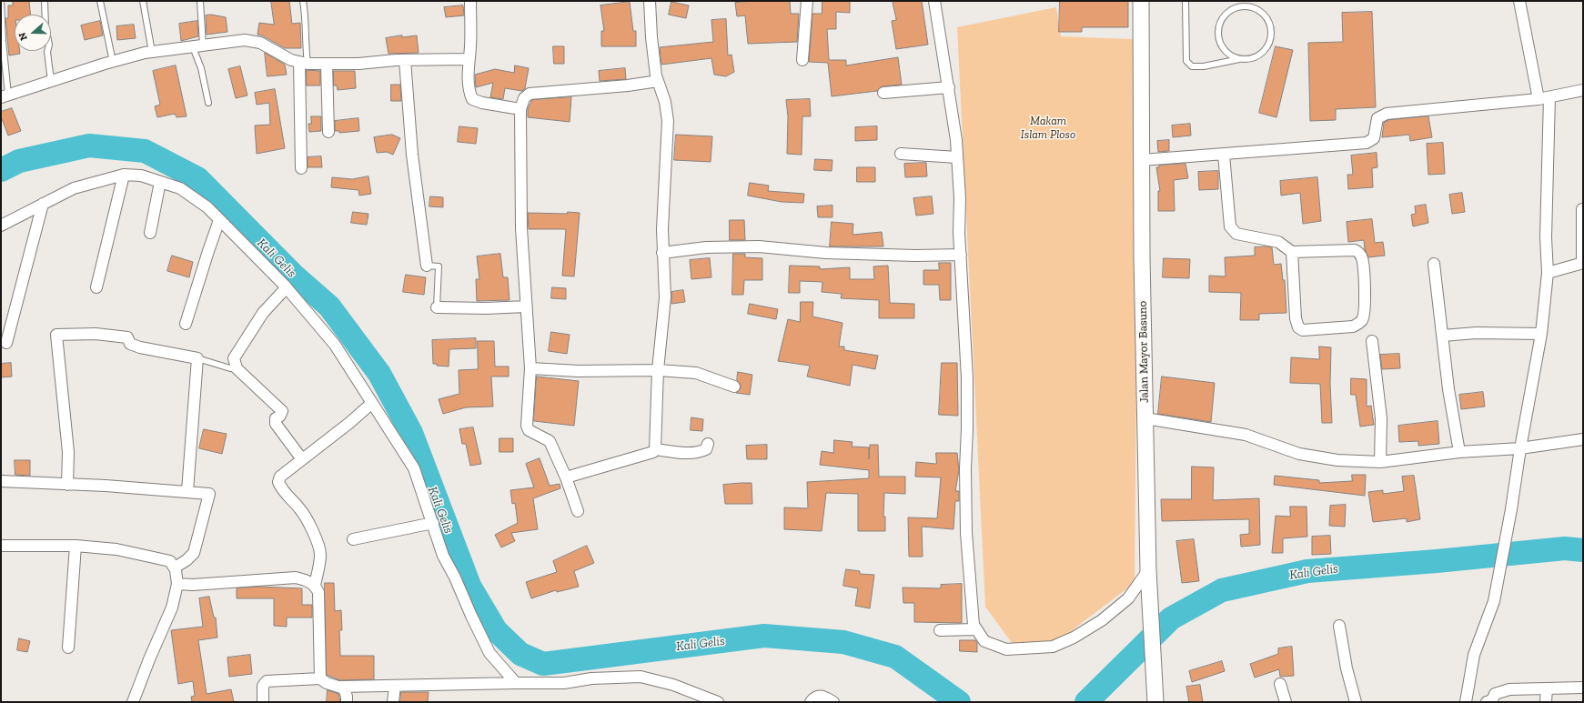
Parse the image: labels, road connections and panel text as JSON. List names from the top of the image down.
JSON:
{
  "streets": {
    "main road": ["Jalan Mayor Basuno"]
  },
  "water": ["Kali Gelis"],
  "parks": ["Makam Islam Ploso"],
  "north": "left"
}
